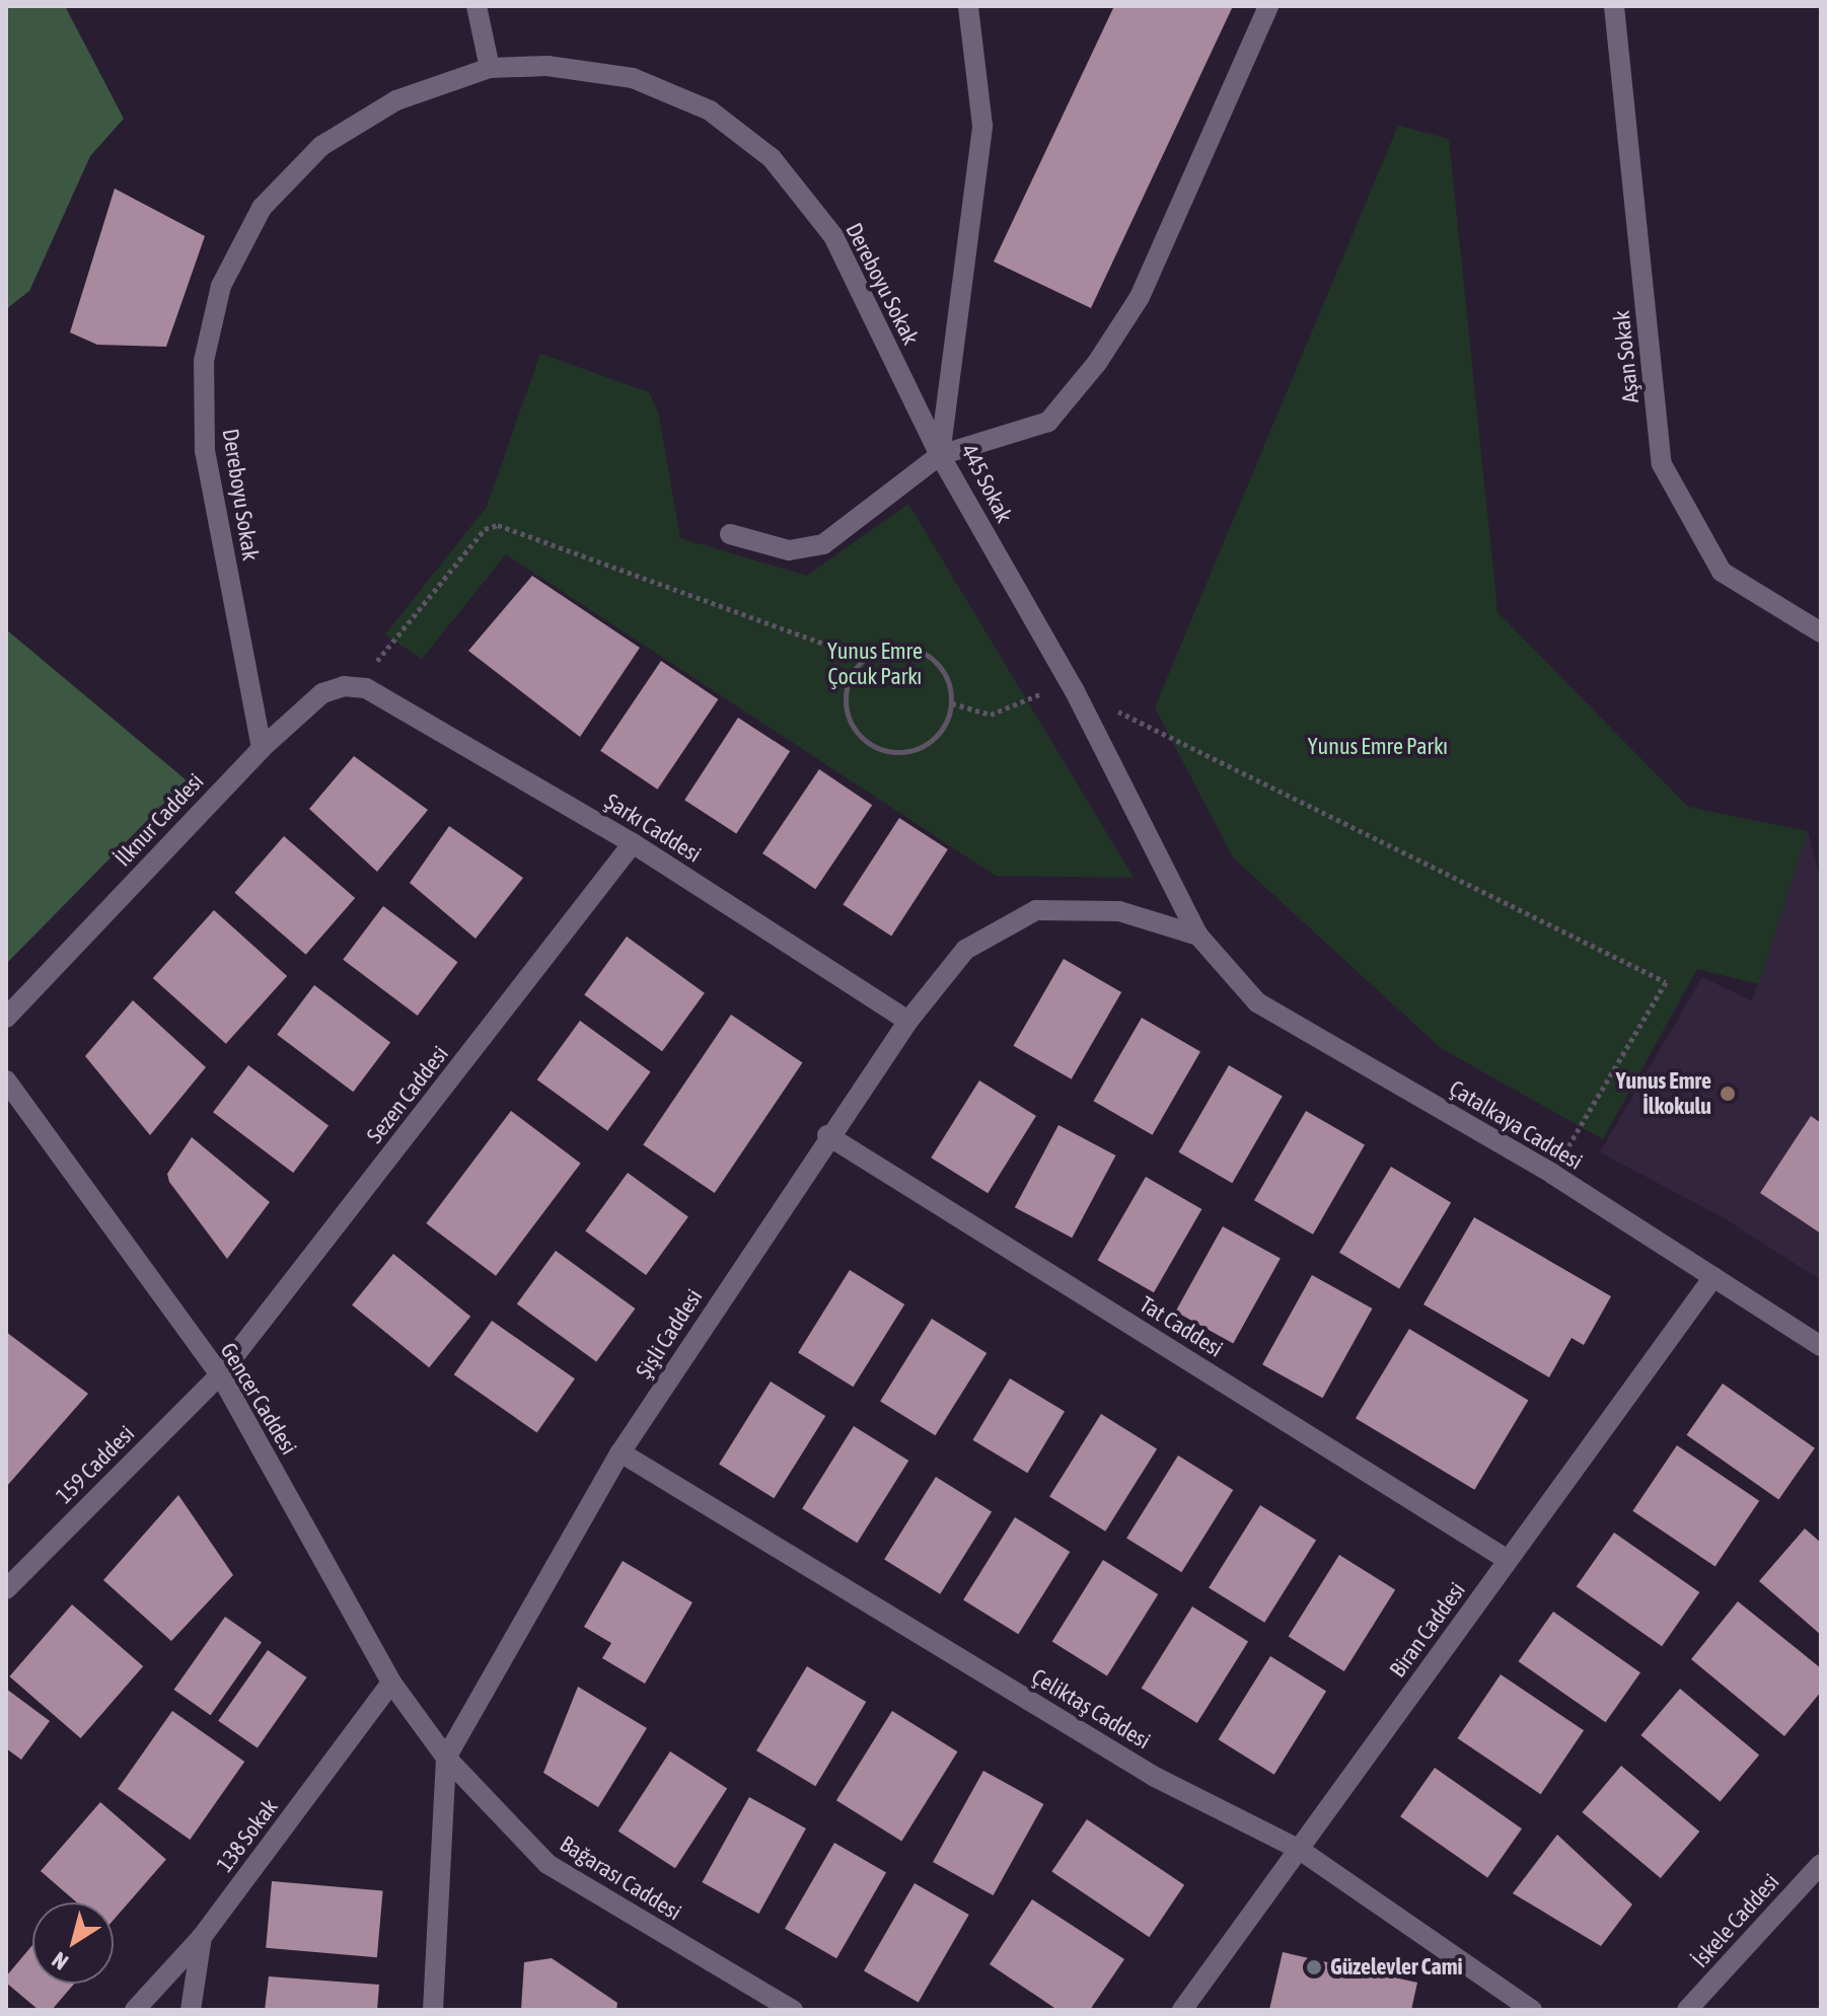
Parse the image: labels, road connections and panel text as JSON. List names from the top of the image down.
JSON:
{
  "streets": {
    "street": [
      "Dereboyu Sokak",
      "Aşan Sokak",
      "445 Sokak",
      "İlknur Caddesi",
      "Şarkı Caddesi",
      "Sezen Caddesi",
      "Çatalkaya Caddesi",
      "Tat Caddesi",
      "Şişli Caddesi",
      "Gencer Caddesi",
      "159 Caddesi",
      "Biran Caddesi",
      "Çeliktaş Caddesi",
      "138 Sokak",
      "Bağarası Caddesi",
      "İskele Caddesi"
    ]
  },
  "crossings": [
    ["Dereboyu Sokak", "445 Sokak"],
    ["Dereboyu Sokak", "İlknur Caddesi"],
    ["445 Sokak", "Çatalkaya Caddesi"],
    ["445 Sokak", "Şişli Caddesi"],
    ["İlknur Caddesi", "Şarkı Caddesi"],
    ["Şarkı Caddesi", "Sezen Caddesi"],
    ["Şarkı Caddesi", "Şişli Caddesi"],
    ["Sezen Caddesi", "Gencer Caddesi"],
    ["Sezen Caddesi", "159 Caddesi"],
    ["Çatalkaya Caddesi", "Şişli Caddesi"],
    ["Çatalkaya Caddesi", "Biran Caddesi"],
    ["Tat Caddesi", "Şişli Caddesi"],
    ["Tat Caddesi", "Biran Caddesi"],
    ["Şişli Caddesi", "Gencer Caddesi"],
    ["Şişli Caddesi", "Çeliktaş Caddesi"],
    ["Şişli Caddesi", "Bağarası Caddesi"],
    ["Gencer Caddesi", "159 Caddesi"],
    ["Gencer Caddesi", "138 Sokak"],
    ["Gencer Caddesi", "Bağarası Caddesi"],
    ["Biran Caddesi", "Çeliktaş Caddesi"]
  ],
  "parks": ["Yunus Emre Çocuk Parkı", "Yunus Emre Parkı"],
  "places": ["Yunus Emre İlkokulu", "Güzelevler Cami"],
  "north": "bottom left"
}
